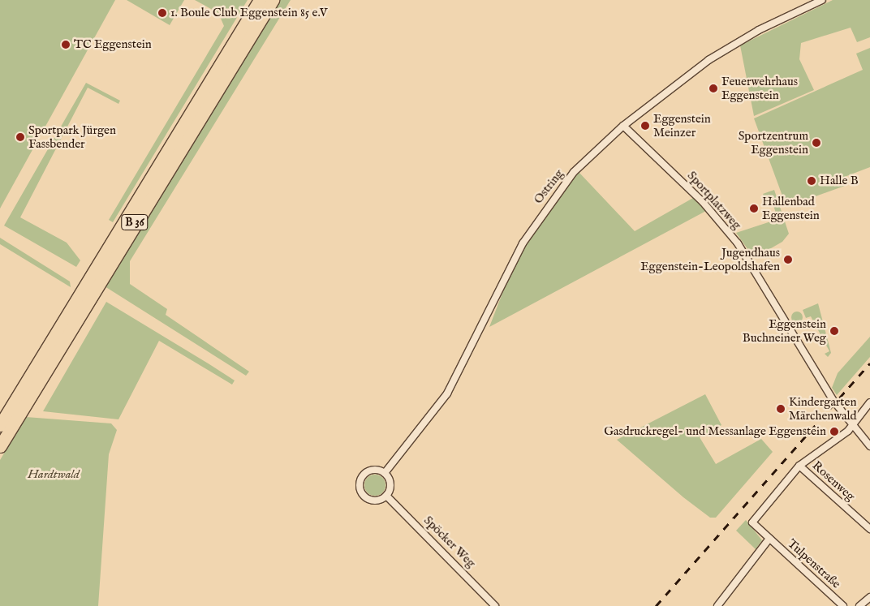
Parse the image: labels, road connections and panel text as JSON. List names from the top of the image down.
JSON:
{
  "streets": {
    "highway": ["B 36"],
    "street": [
      "Ostring",
      "Sportplatzweg",
      "Rosenweg",
      "Spöcker Weg",
      "Tulpenstraße"
    ]
  },
  "crossings": [
    ["Ostring", "Sportplatzweg"],
    ["Ostring", "Spöcker Weg"],
    ["Sportplatzweg", "Tulpenstraße"],
    ["Rosenweg", "Tulpenstraße"]
  ],
  "parks": ["Hardtwald"],
  "places": [
    "1. Boule Club Eggenstein 85 e.V",
    "TC Eggenstein",
    "Feuerwehrhaus Eggenstein",
    "Eggenstein Meinzer",
    "Sportpark Jürgen Fassbender",
    "Sportzentrum Eggenstein",
    "Halle B",
    "Hallenbad Eggenstein",
    "Jugendhaus Eggenstein-Leopoldshafen",
    "Eggenstein Buchneiner Weg",
    "Kindergarten Märchenwald",
    "Gasdruckregel- und Messanlage Eggenstein"
  ]
}
